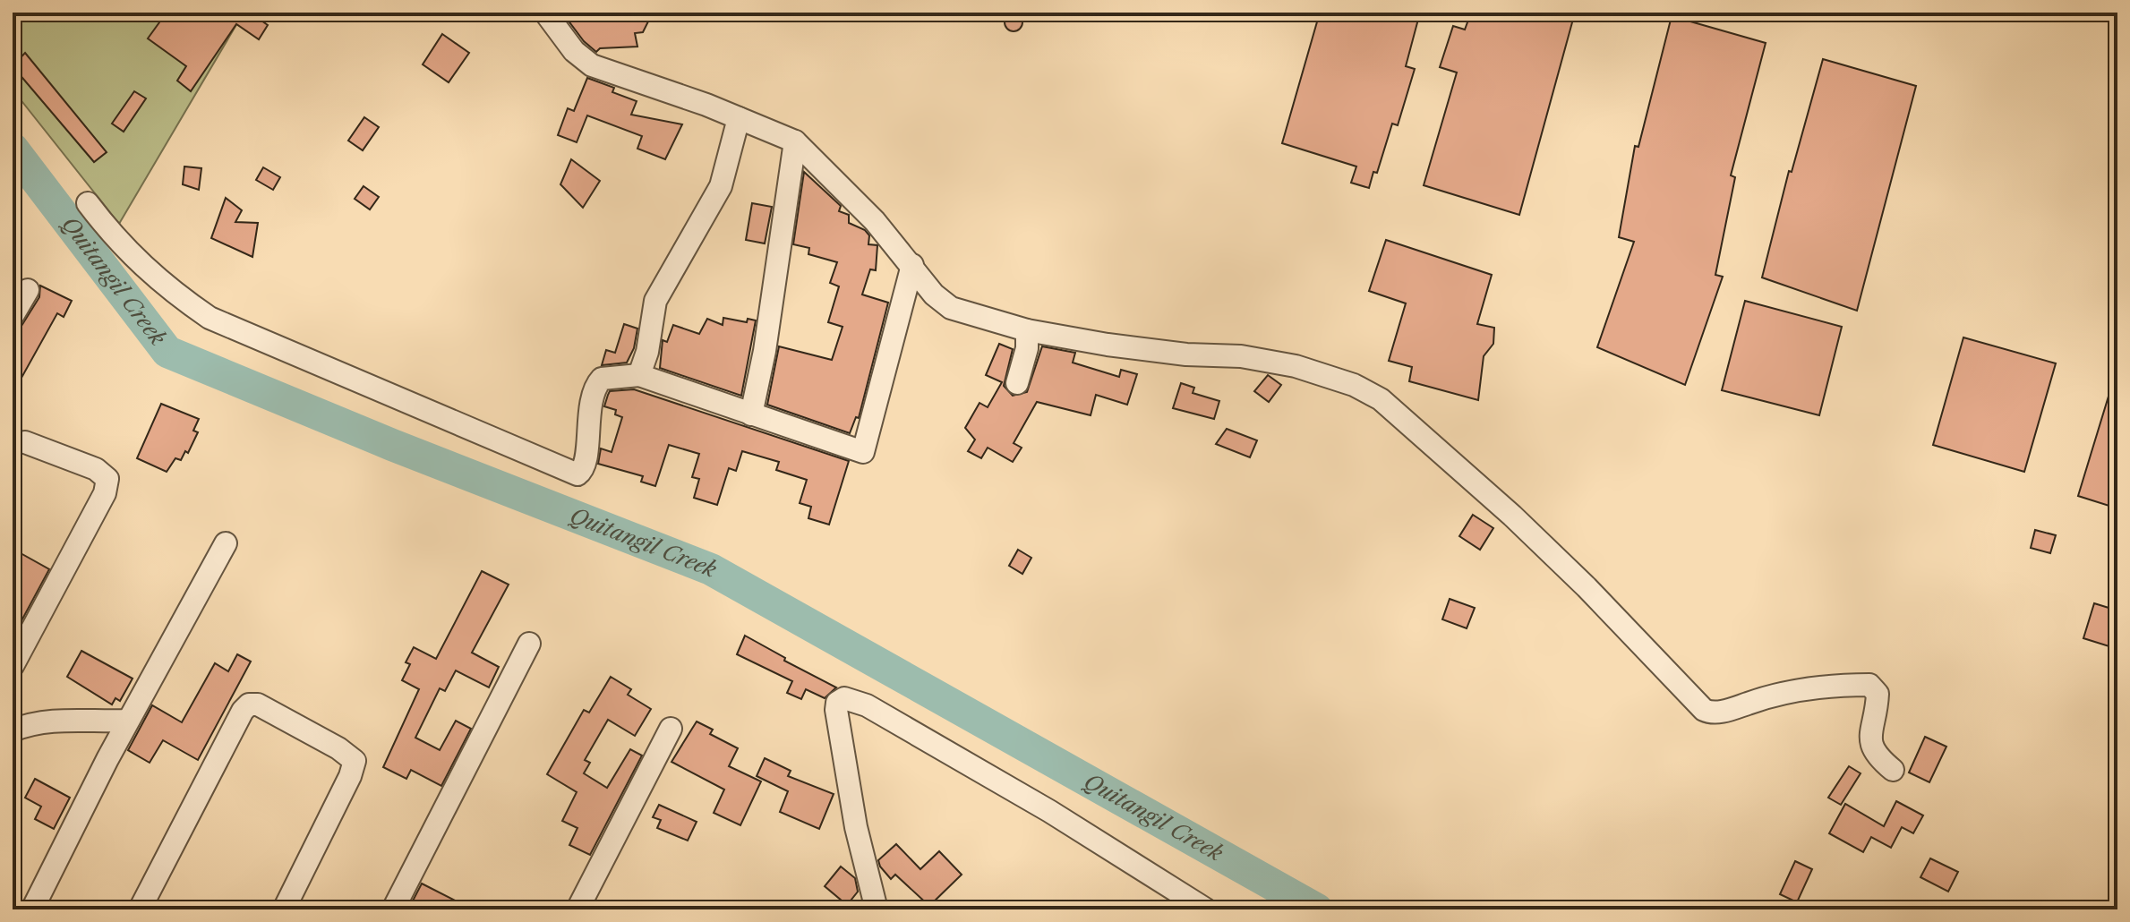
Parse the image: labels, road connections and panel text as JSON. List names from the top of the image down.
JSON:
{
  "water": ["Quitangil Creek"]
}
